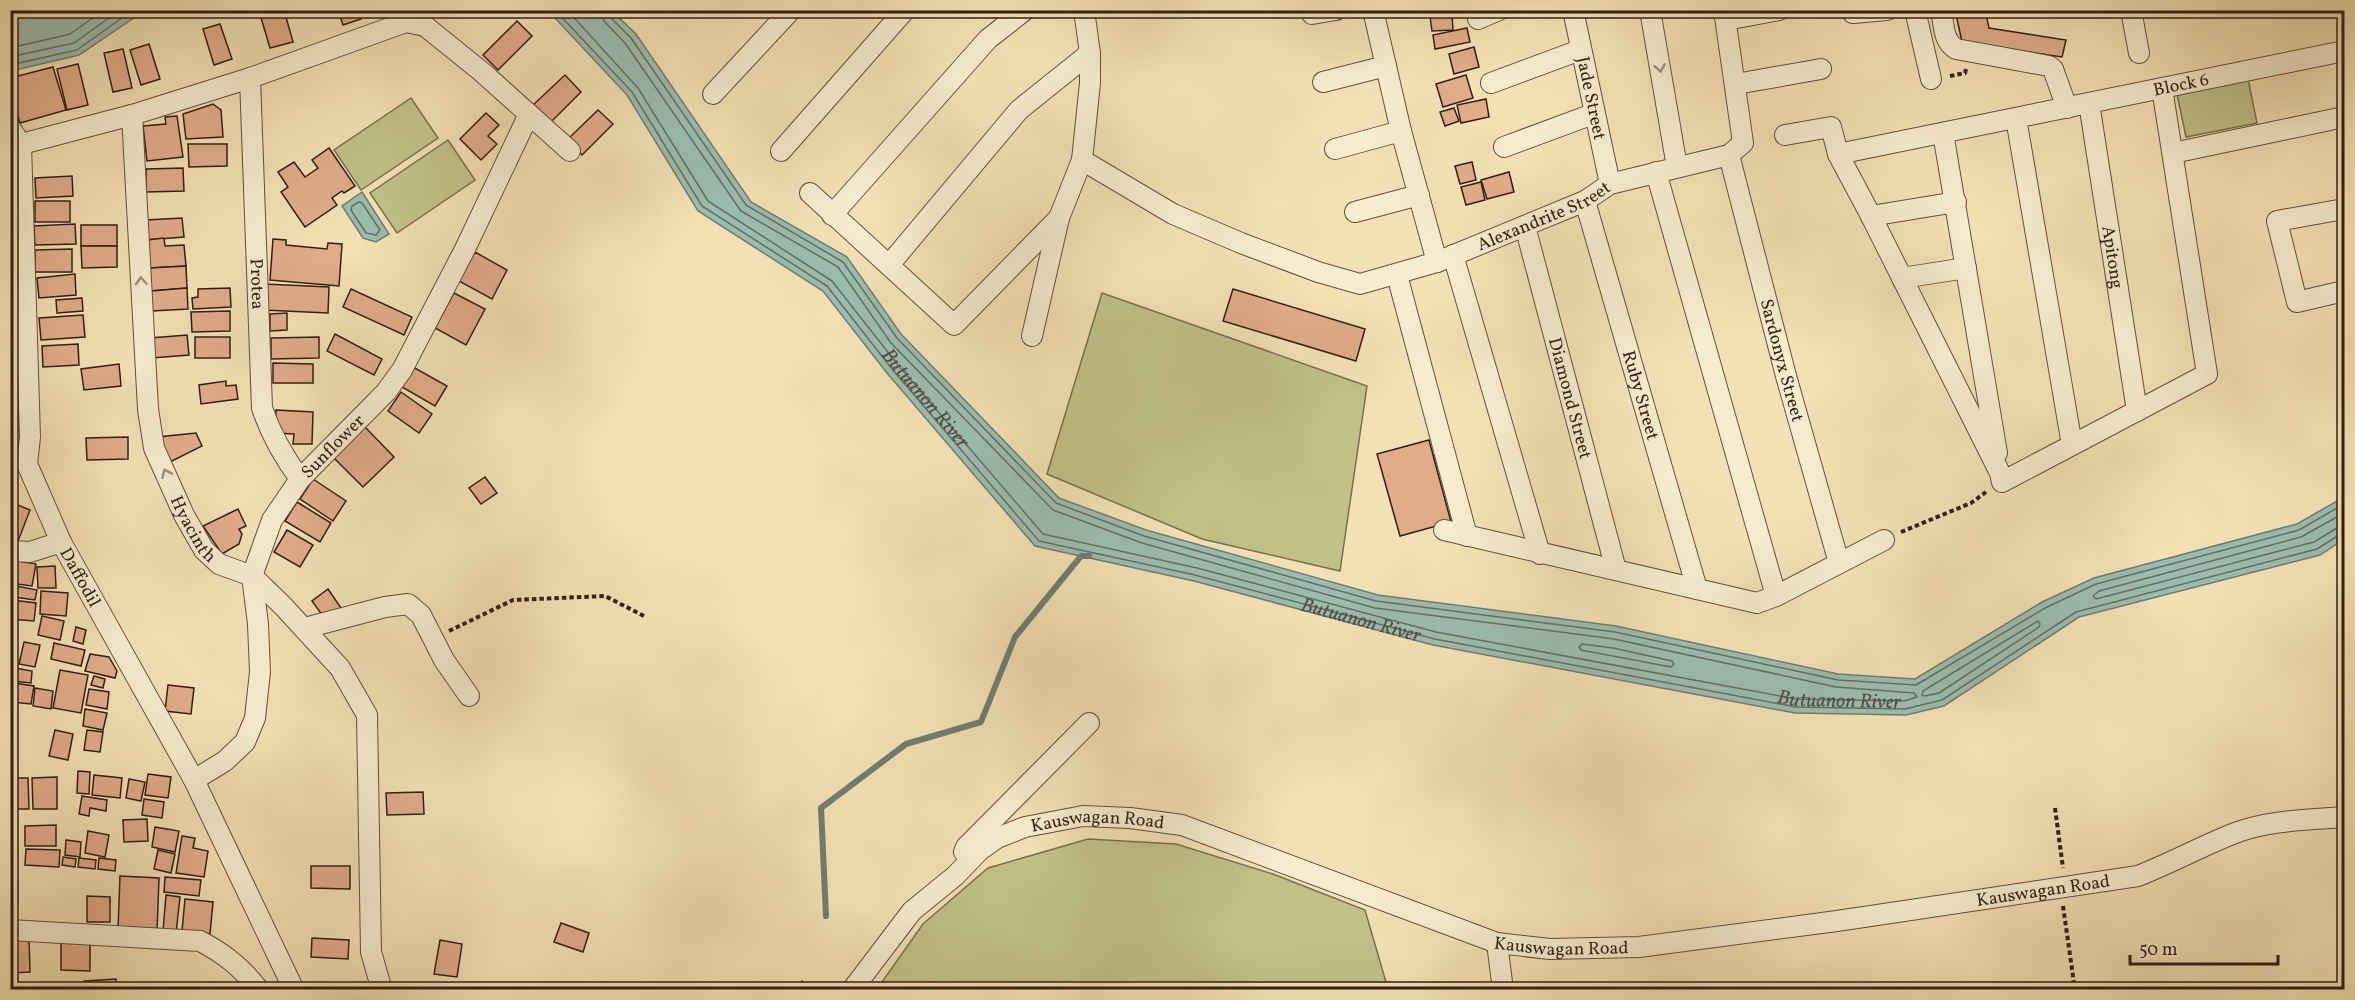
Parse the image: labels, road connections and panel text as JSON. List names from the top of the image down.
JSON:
{
  "streets": {
    "street": [
      "Block 6",
      "Jade Street",
      "Alexandrite Street",
      "Apitong",
      "Protea",
      "Sardonyx Street",
      "Ruby Street",
      "Diamond Street",
      "Sunflower",
      "Hyacinth",
      "Daffodil",
      "Kauswagan Road"
    ]
  },
  "crossings": [
    ["Block 6", "Apitong"],
    ["Jade Street", "Alexandrite Street"],
    ["Alexandrite Street", "Sardonyx Street"],
    ["Alexandrite Street", "Ruby Street"],
    ["Alexandrite Street", "Diamond Street"],
    ["Protea", "Sunflower"],
    ["Sunflower", "Hyacinth"],
    ["Sunflower", "Daffodil"]
  ],
  "one_way": ["Hyacinth"],
  "water": ["Butuanon River"],
  "scale_bar": "50 m"
}
